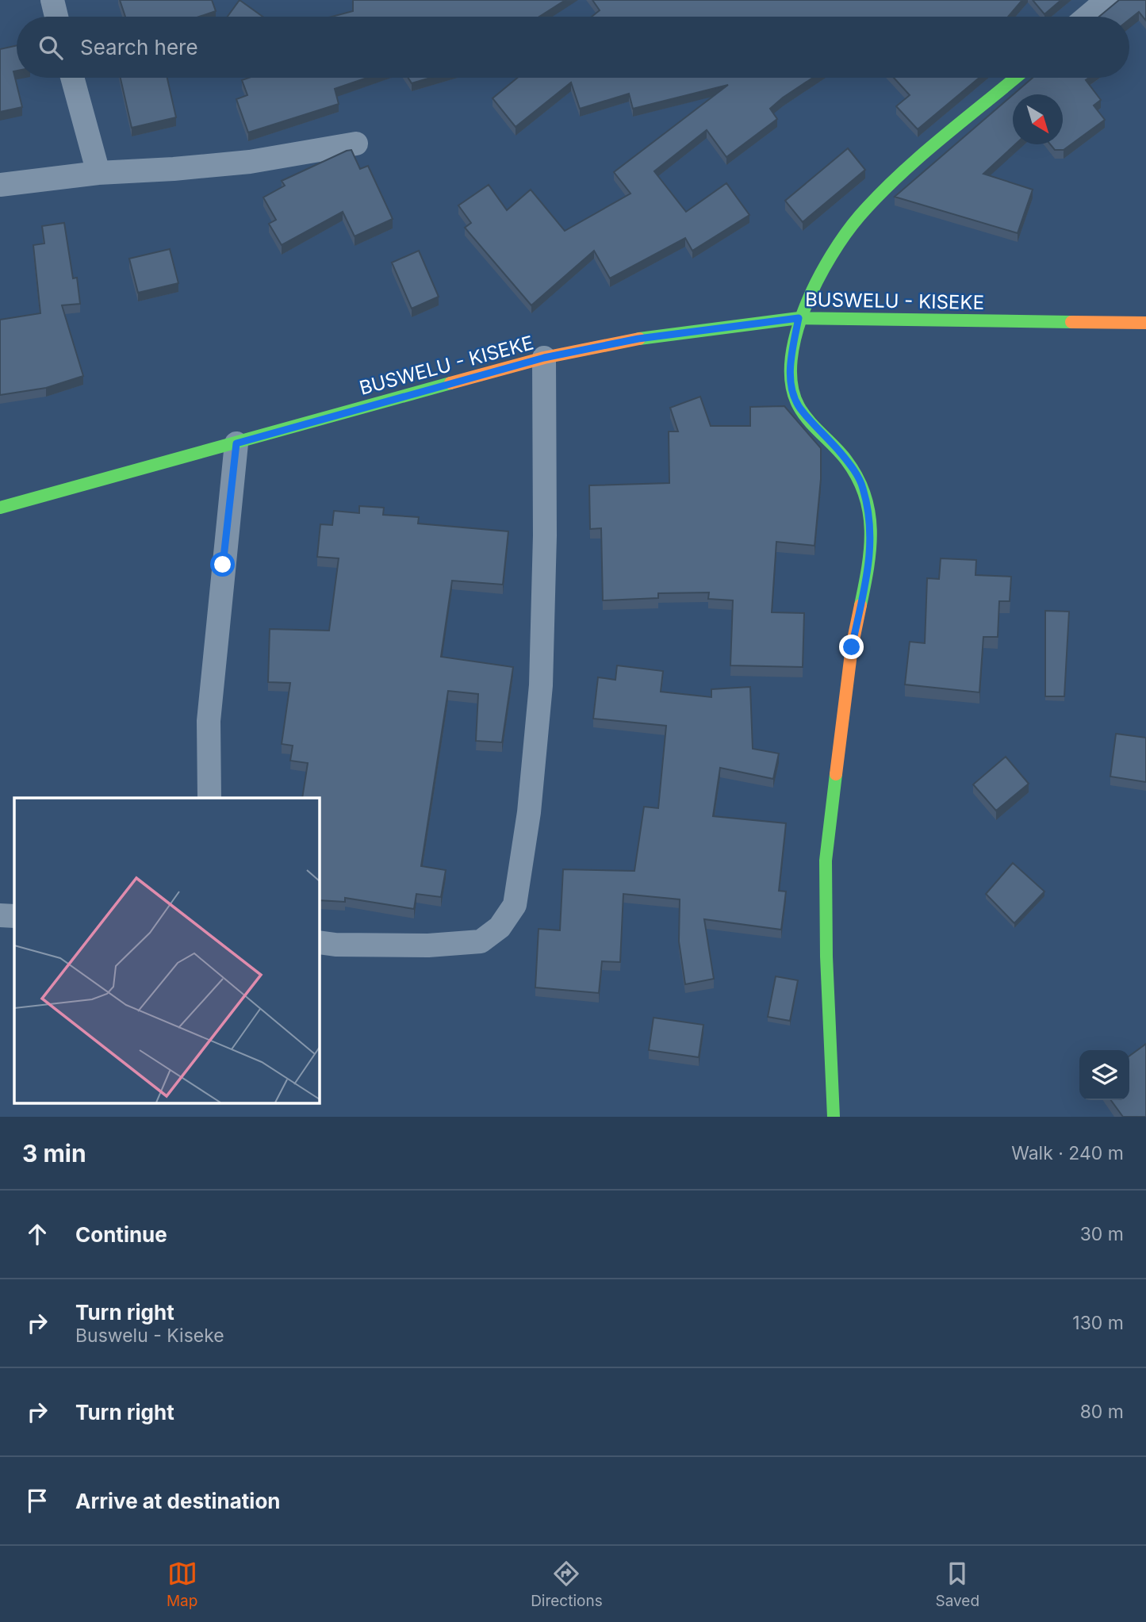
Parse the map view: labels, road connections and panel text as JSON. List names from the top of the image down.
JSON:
{
  "streets": {
    "main road": ["BUSWELU - KISEKE"]
  },
  "north": "bottom right",
  "page": {
    "search": "Search here",
    "heading": ["3 min", "Walk · 240 m"],
    "list": [
      ["Continue", "30 m"],
      ["Turn right", "Buswelu - Kiseke", "130 m"],
      ["Turn right", "80 m"],
      "Arrive at destination"
    ],
    "nav": ["Map", "Directions", "Saved"]
  }
}
